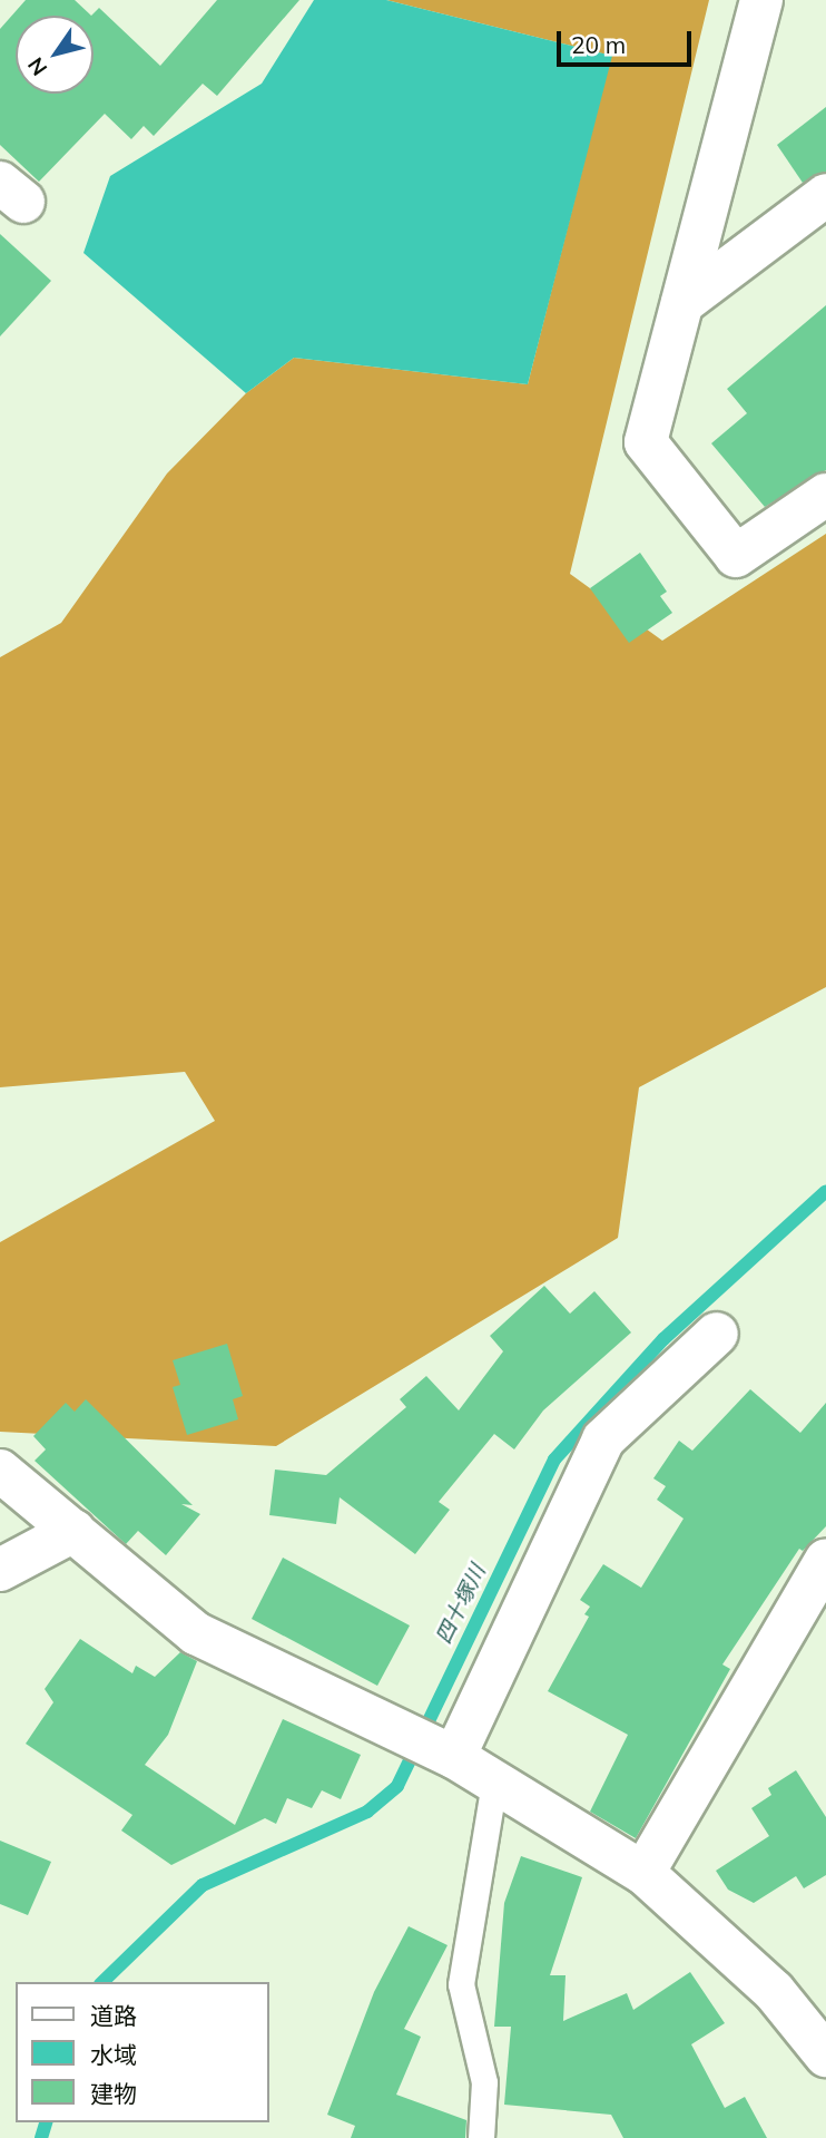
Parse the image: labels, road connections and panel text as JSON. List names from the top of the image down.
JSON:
{
  "water": ["四十塚川"],
  "legend": ["道路", "水域", "建物"],
  "scale_bar": "20 m",
  "north": "bottom left"
}
